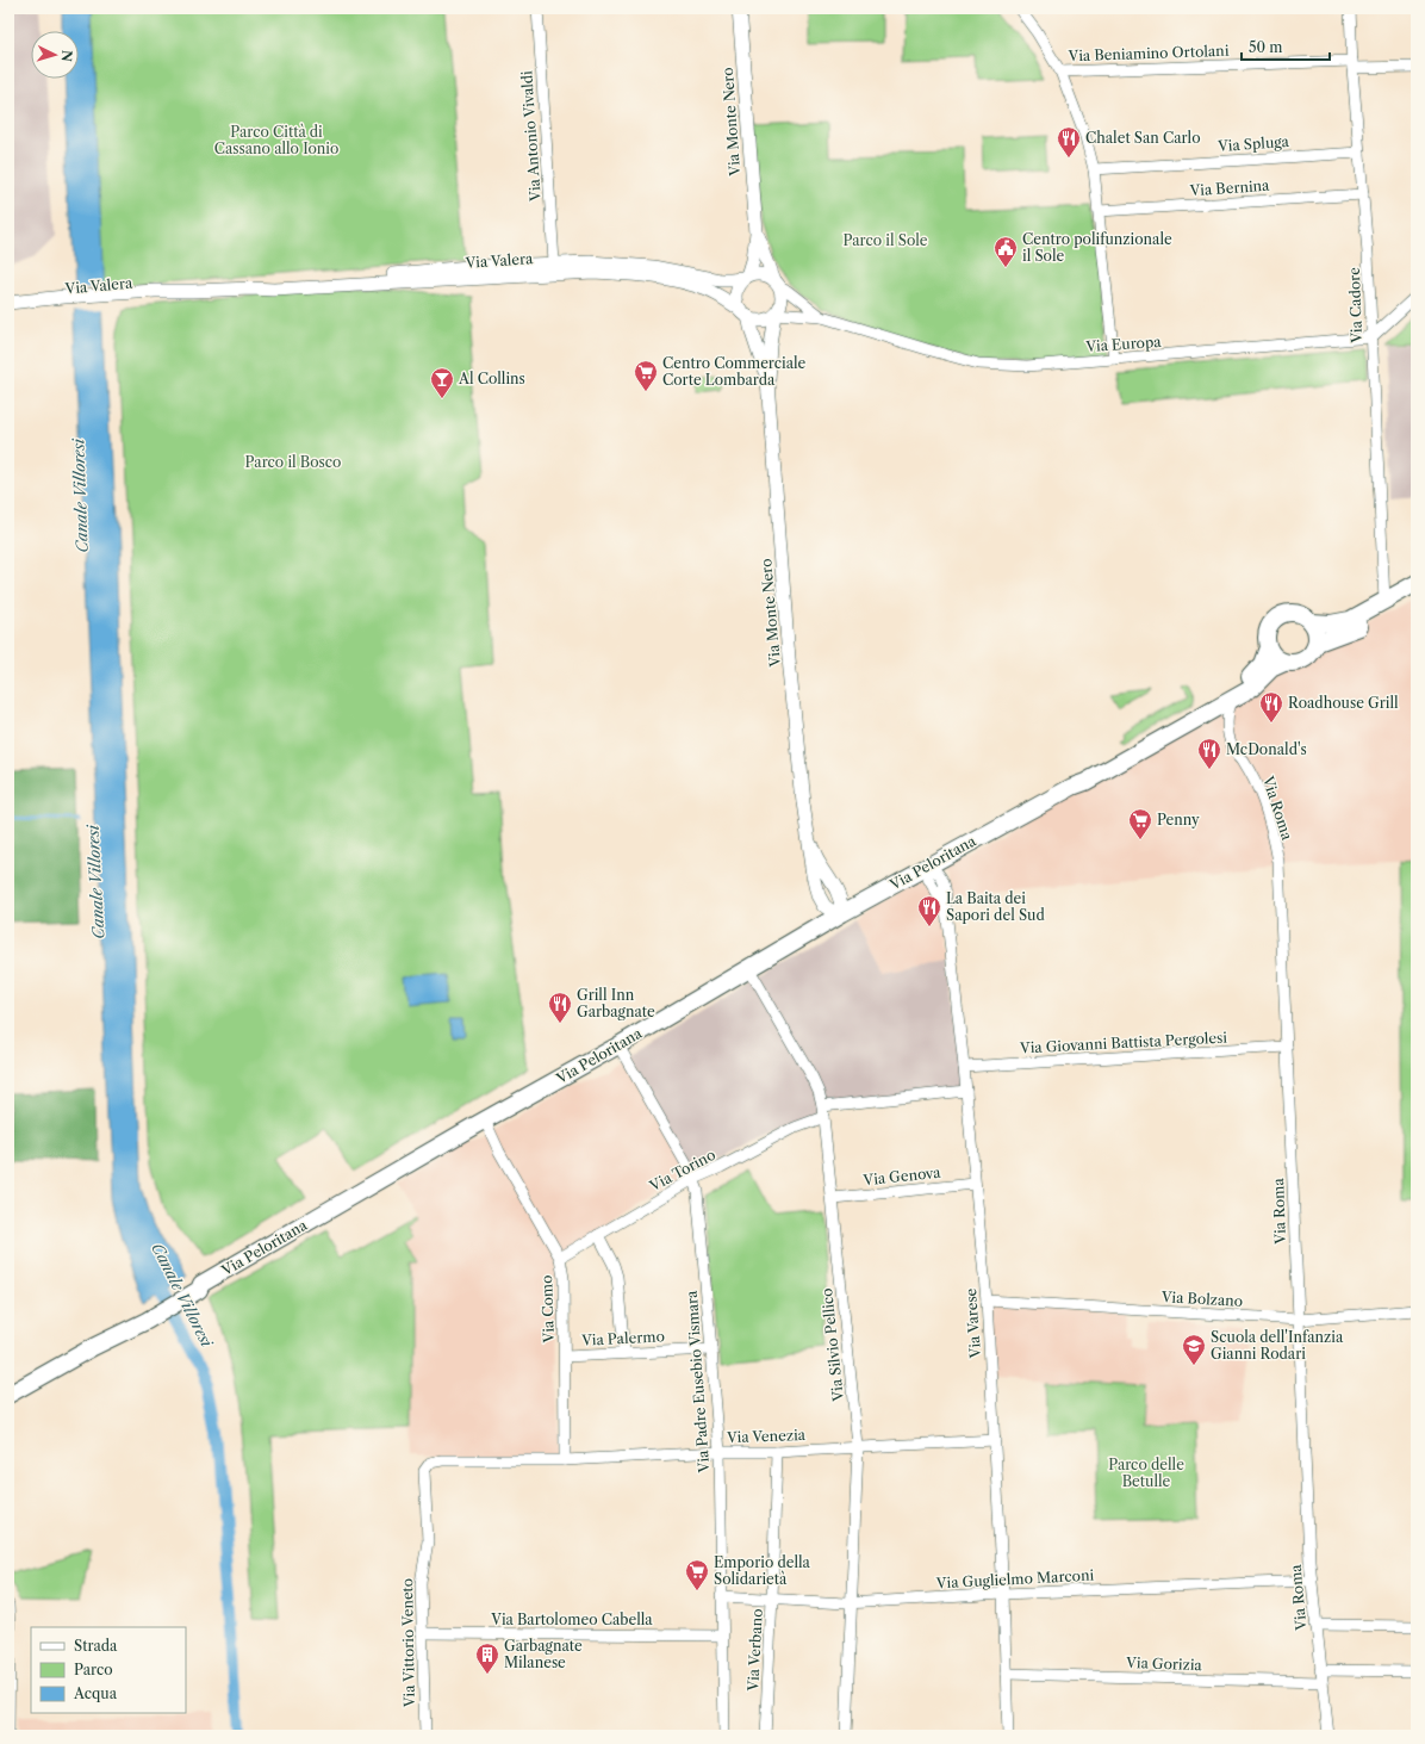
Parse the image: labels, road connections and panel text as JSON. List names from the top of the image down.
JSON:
{
  "streets": {
    "main road": ["Via Peloritana"],
    "street": [
      "Via Beniamino Ortolani",
      "Via Monte Nero",
      "Via Antonio Vivaldi",
      "Via Spluga",
      "Via Bernina",
      "Via Valera",
      "Via Cadore",
      "Via Europa",
      "Via Roma",
      "Via Giovanni Battista Pergolesi",
      "Via Torino",
      "Via Genova",
      "Via Bolzano",
      "Via Como",
      "Via Varese",
      "Via Palermo",
      "Via Silvio Pellico",
      "Via Padre Eusebio Vismara",
      "Via Venezia",
      "Via Guglielmo Marconi",
      "Via Bartolomeo Cabella",
      "Via Vittorio Veneto",
      "Via Verbano",
      "Via Gorizia"
    ]
  },
  "crossings": [
    ["Via Beniamino Ortolani", "Via Cadore"],
    ["Via Monte Nero", "Via Valera"],
    ["Via Monte Nero", "Via Europa"],
    ["Via Monte Nero", "Via Peloritana"],
    ["Via Antonio Vivaldi", "Via Valera"],
    ["Via Spluga", "Via Cadore"],
    ["Via Bernina", "Via Cadore"],
    ["Via Valera", "Via Europa"],
    ["Via Cadore", "Via Europa"],
    ["Via Roma", "Via Peloritana"],
    ["Via Roma", "Via Giovanni Battista Pergolesi"],
    ["Via Roma", "Via Bolzano"],
    ["Via Roma", "Via Guglielmo Marconi"],
    ["Via Roma", "Via Gorizia"],
    ["Via Peloritana", "Via Como"],
    ["Via Peloritana", "Via Varese"],
    ["Via Peloritana", "Via Silvio Pellico"],
    ["Via Peloritana", "Via Padre Eusebio Vismara"],
    ["Via Giovanni Battista Pergolesi", "Via Varese"],
    ["Via Torino", "Via Como"],
    ["Via Torino", "Via Varese"],
    ["Via Torino", "Via Silvio Pellico"],
    ["Via Torino", "Via Padre Eusebio Vismara"],
    ["Via Genova", "Via Varese"],
    ["Via Genova", "Via Silvio Pellico"],
    ["Via Bolzano", "Via Varese"],
    ["Via Como", "Via Palermo"],
    ["Via Como", "Via Venezia"],
    ["Via Varese", "Via Venezia"],
    ["Via Varese", "Via Guglielmo Marconi"],
    ["Via Varese", "Via Gorizia"],
    ["Via Palermo", "Via Padre Eusebio Vismara"],
    ["Via Silvio Pellico", "Via Venezia"],
    ["Via Silvio Pellico", "Via Guglielmo Marconi"],
    ["Via Padre Eusebio Vismara", "Via Venezia"],
    ["Via Padre Eusebio Vismara", "Via Guglielmo Marconi"],
    ["Via Padre Eusebio Vismara", "Via Bartolomeo Cabella"],
    ["Via Venezia", "Via Vittorio Veneto"],
    ["Via Venezia", "Via Verbano"],
    ["Via Guglielmo Marconi", "Via Verbano"],
    ["Via Bartolomeo Cabella", "Via Vittorio Veneto"]
  ],
  "water": ["Canale Villoresi"],
  "parks": [
    "Parco Città di Cassano allo Ionio",
    "Parco il Sole",
    "Parco il Bosco",
    "Parco delle Betulle"
  ],
  "places": {
    "restaurant": [
      "Chalet San Carlo",
      "Roadhouse Grill",
      "McDonald's",
      "La Baita dei Sapori del Sud",
      "Grill Inn Garbagnate"
    ],
    "public building": ["Centro polifunzionale il Sole"],
    "supermarket": ["Centro Commerciale Corte Lombarda", "Penny", "Emporio della Solidarietà"],
    "bar": ["Al Collins"],
    "school or university": ["Scuola dell'Infanzia Gianni Rodari"],
    "building": ["Garbagnate Milanese"]
  },
  "legend": ["Strada", "Parco", "Acqua"],
  "scale_bar": "50 m",
  "north": "right"
}
